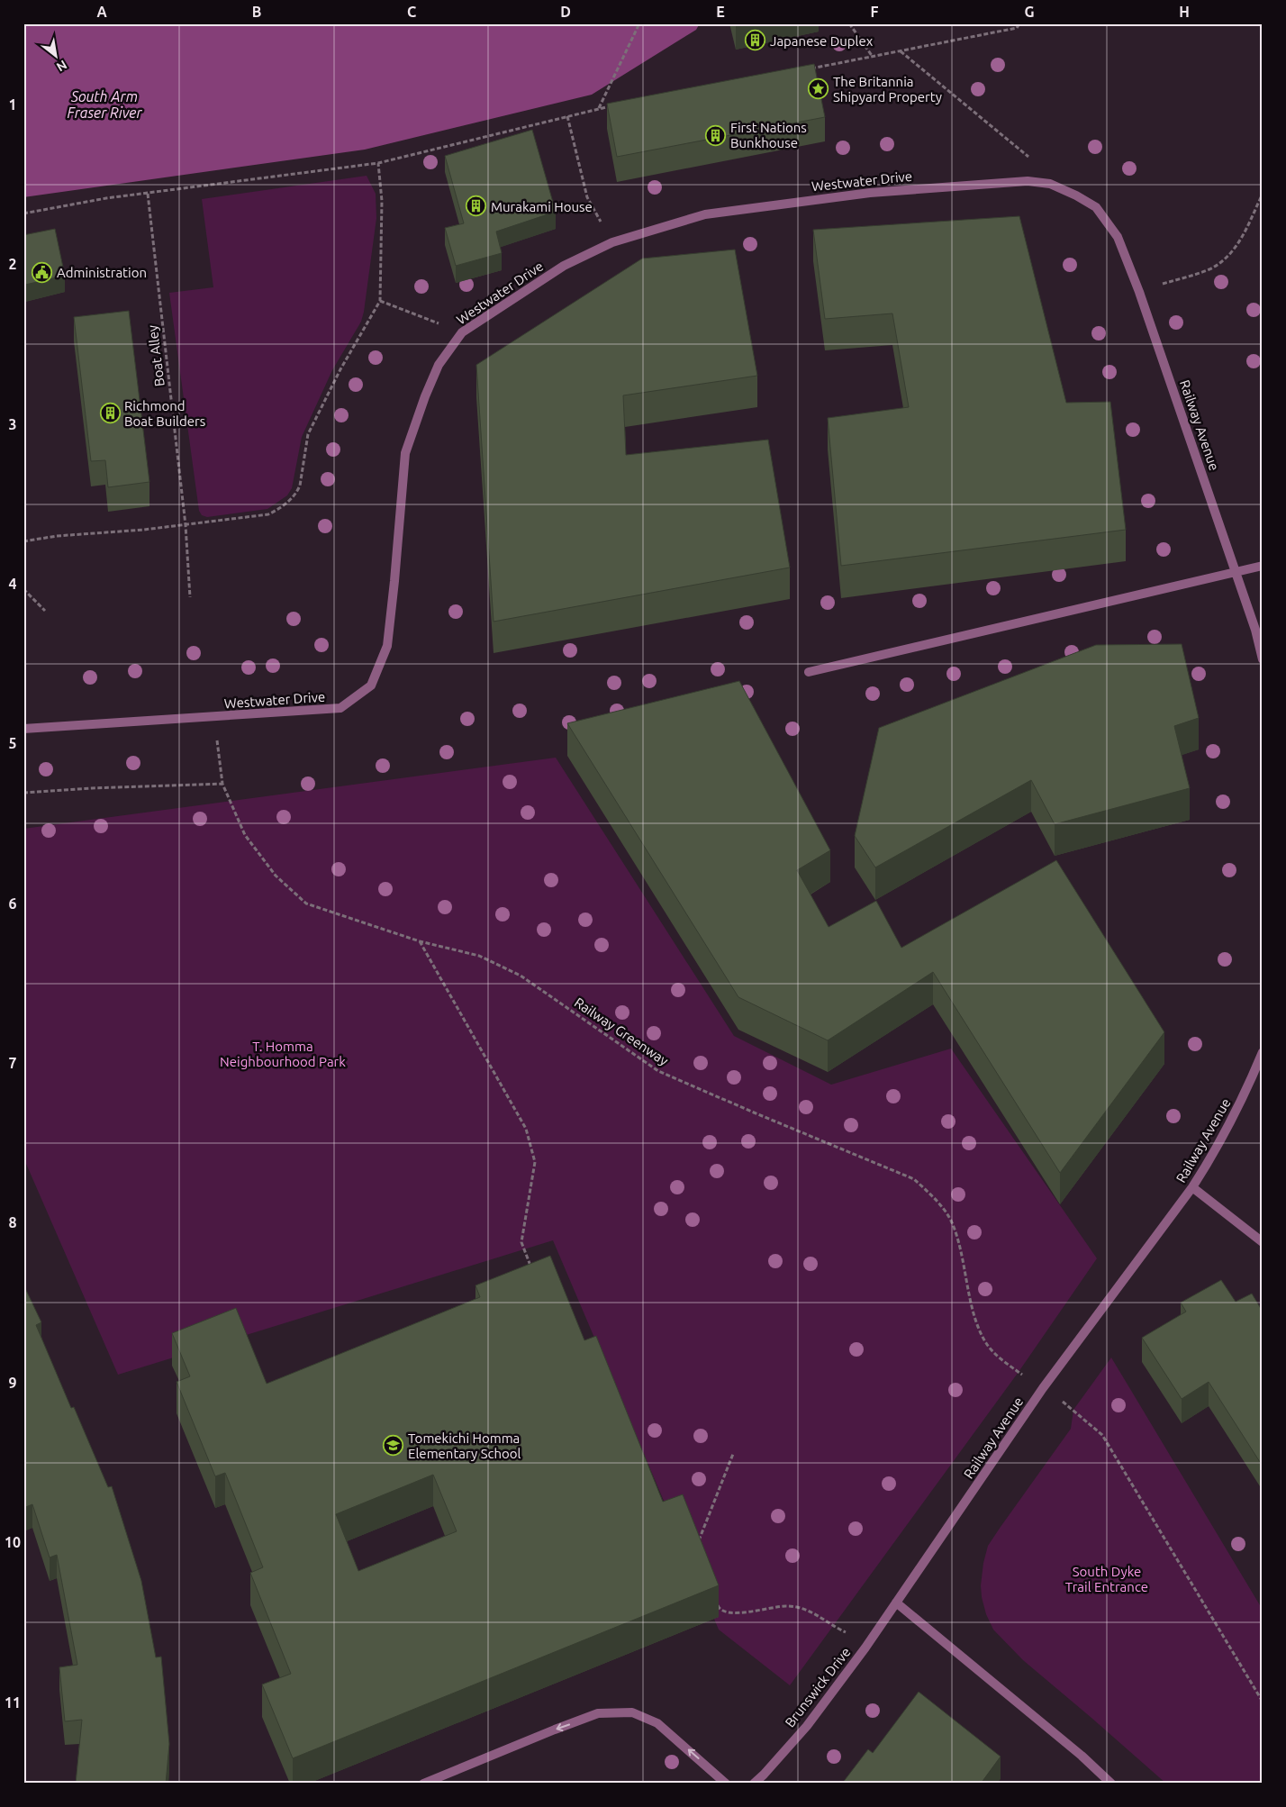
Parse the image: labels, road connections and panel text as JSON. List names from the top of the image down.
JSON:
{
  "streets": {
    "street": ["Westwater Drive", "Railway Avenue", "Brunswick Drive"],
    "path": ["Boat Alley", "Railway Greenway"]
  },
  "crossings": [
    ["Westwater Drive", "Railway Avenue"],
    ["Westwater Drive", "Railway Greenway"],
    ["Railway Avenue", "Brunswick Drive"]
  ],
  "water": ["South Arm Fraser River"],
  "parks": ["T. Homma Neighbourhood Park", "South Dyke Trail Entrance"],
  "places": {
    "building": [
      "Japanese Duplex",
      "First Nations Bunkhouse",
      "Murakami House",
      "Richmond Boat Builders"
    ],
    "place": ["The Britannia Shipyard Property"],
    "public building": ["Administration"],
    "school or university": ["Tomekichi Homma Elementary School"]
  },
  "north": "bottom right",
  "grid": {
    "columns": [
      "A",
      "B",
      "C",
      "D",
      "E",
      "F",
      "G",
      "H"
    ],
    "rows": [
      "1",
      "2",
      "3",
      "4",
      "5",
      "6",
      "7",
      "8",
      "9",
      "10",
      "11"
    ]
  }
}
